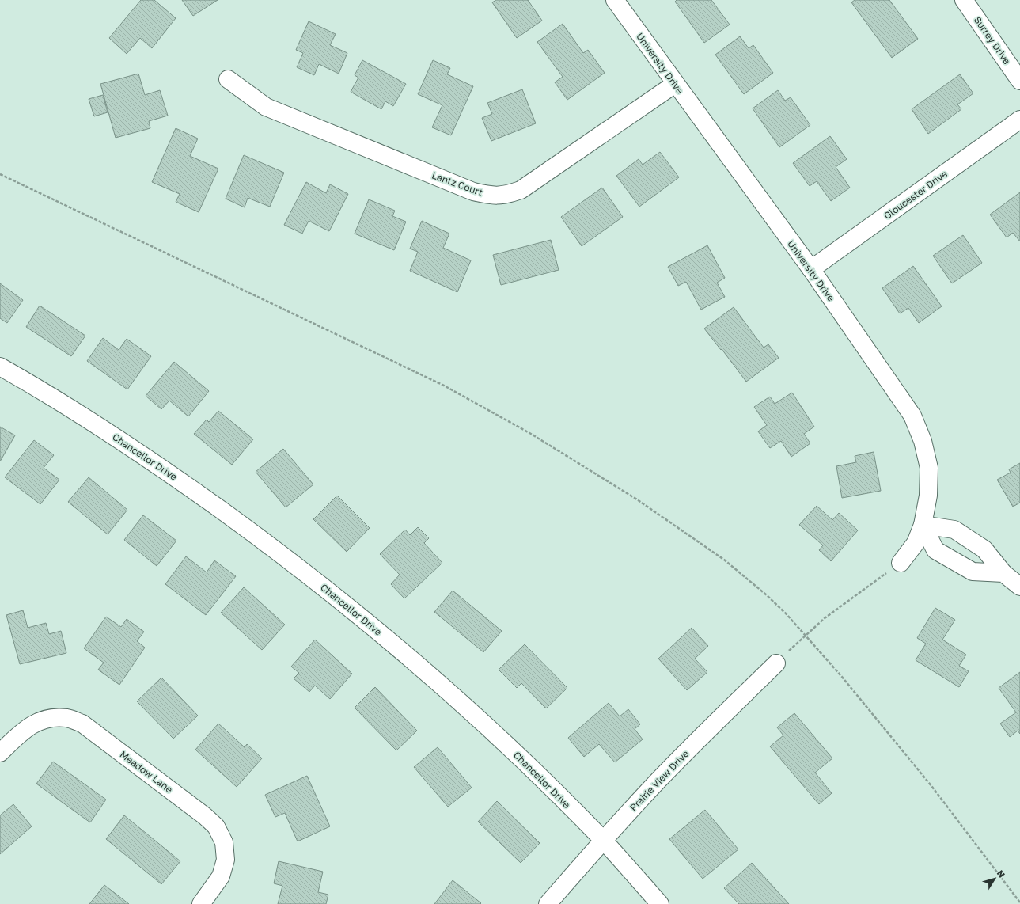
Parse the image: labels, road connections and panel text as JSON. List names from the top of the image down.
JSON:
{
  "streets": {
    "street": [
      "Surrey Drive",
      "University Drive",
      "Lantz Court",
      "Gloucester Drive",
      "Chancellor Drive",
      "Meadow Lane",
      "Prairie View Drive"
    ]
  },
  "crossings": [
    ["University Drive", "Lantz Court"],
    ["University Drive", "Gloucester Drive"],
    ["Chancellor Drive", "Prairie View Drive"]
  ],
  "north": "top right"
}
